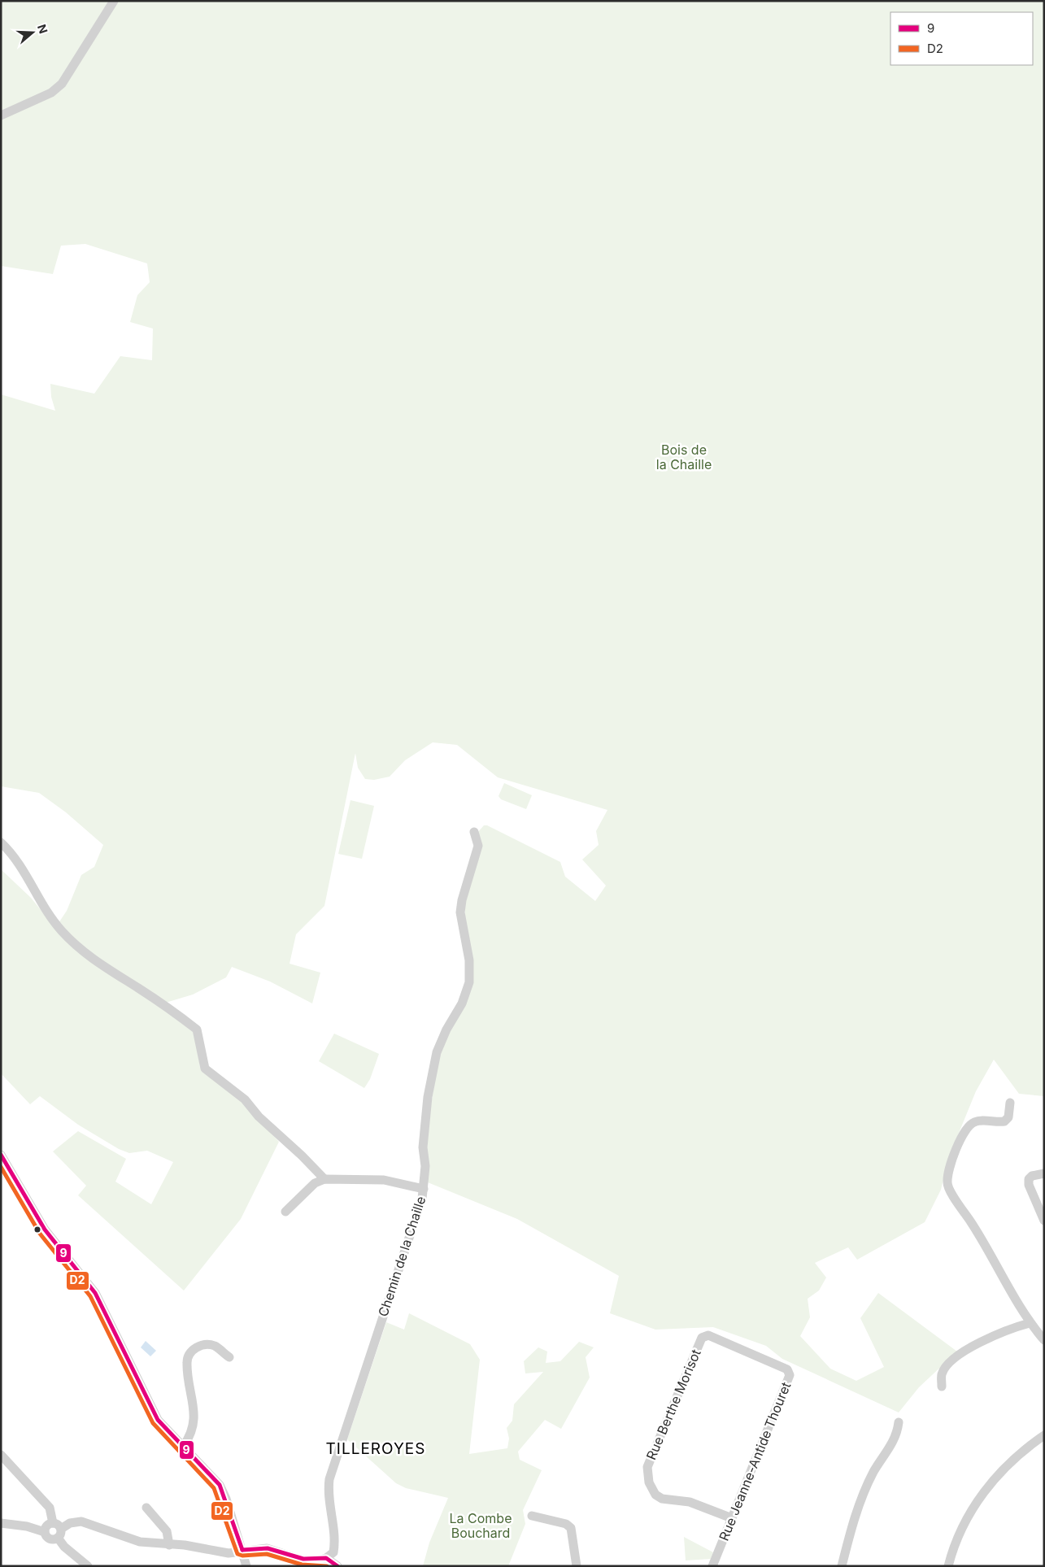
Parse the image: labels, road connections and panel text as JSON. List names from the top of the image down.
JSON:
{
  "streets": {
    "street": ["Chemin de la Chaille", "Rue Berthe Morisot", "Rue Jeanne-Antide Thouret"]
  },
  "crossings": [
    ["Rue Berthe Morisot", "Rue Jeanne-Antide Thouret"]
  ],
  "districts": ["TILLEROYES"],
  "parks": ["Bois de la Chaille", "La Combe Bouchard"],
  "lines": ["transit line 9", "transit line D2"],
  "legend": ["9", "D2"],
  "north": "right"
}
